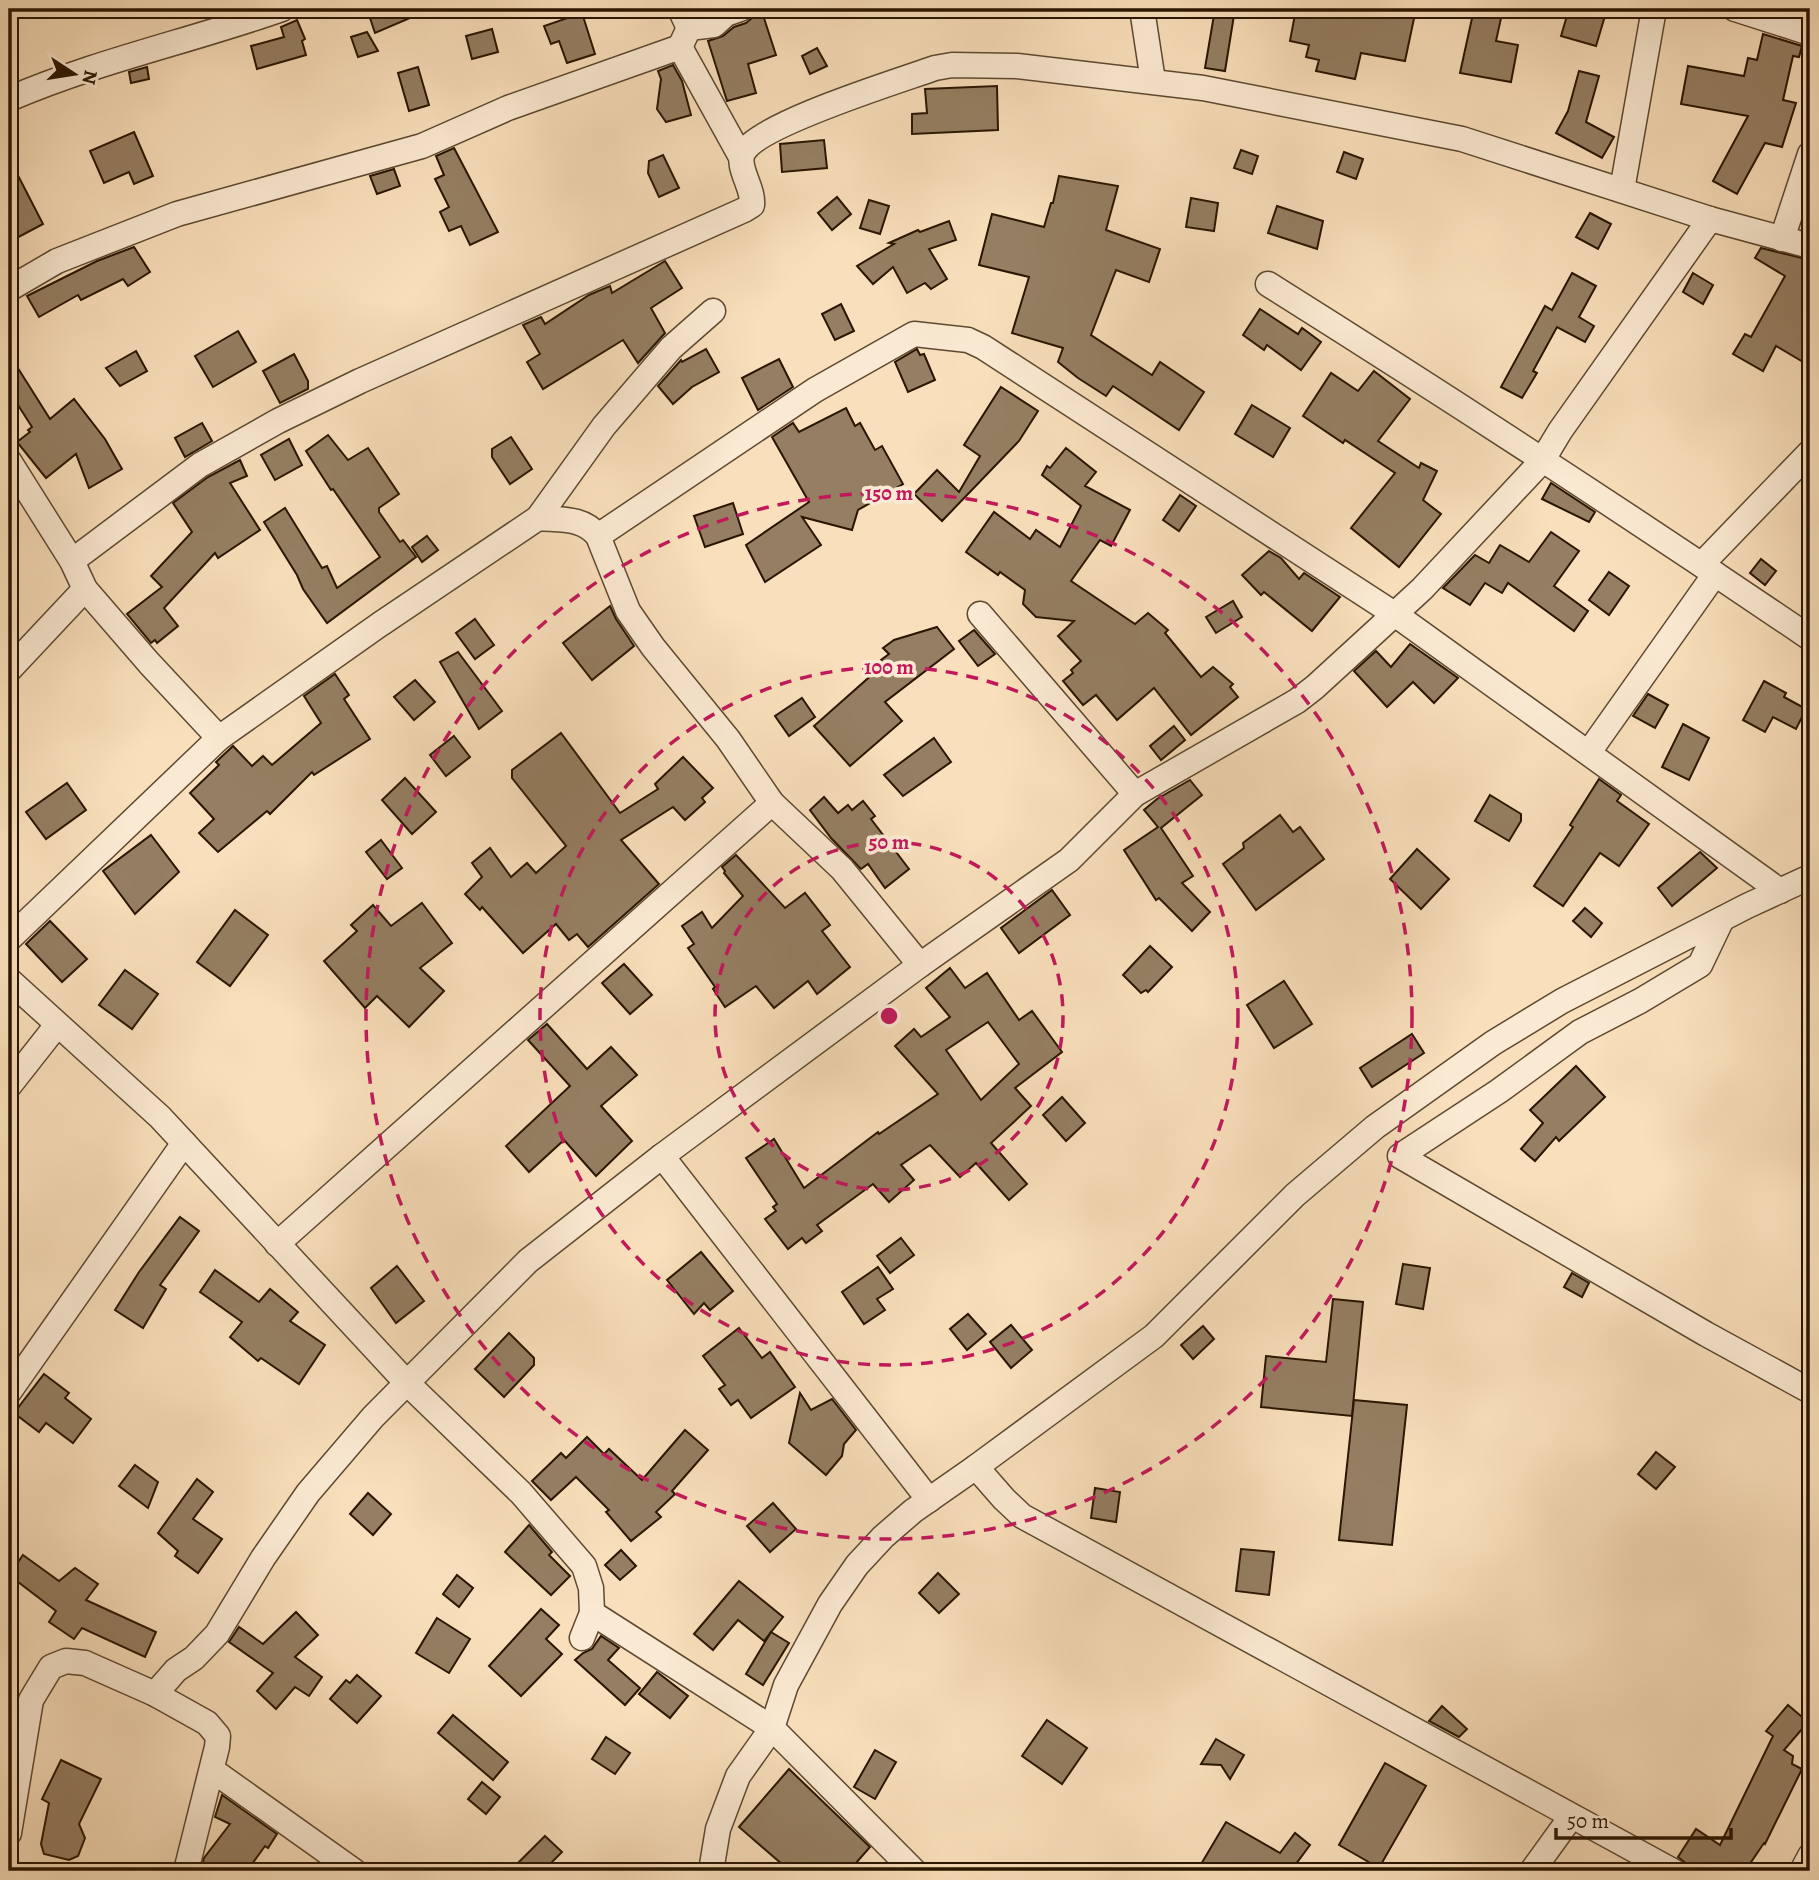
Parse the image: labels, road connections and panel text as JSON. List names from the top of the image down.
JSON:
{
  "scale_bar": "50 m",
  "north": "right",
  "rings": ["150 m", "100 m", "50 m"]
}
